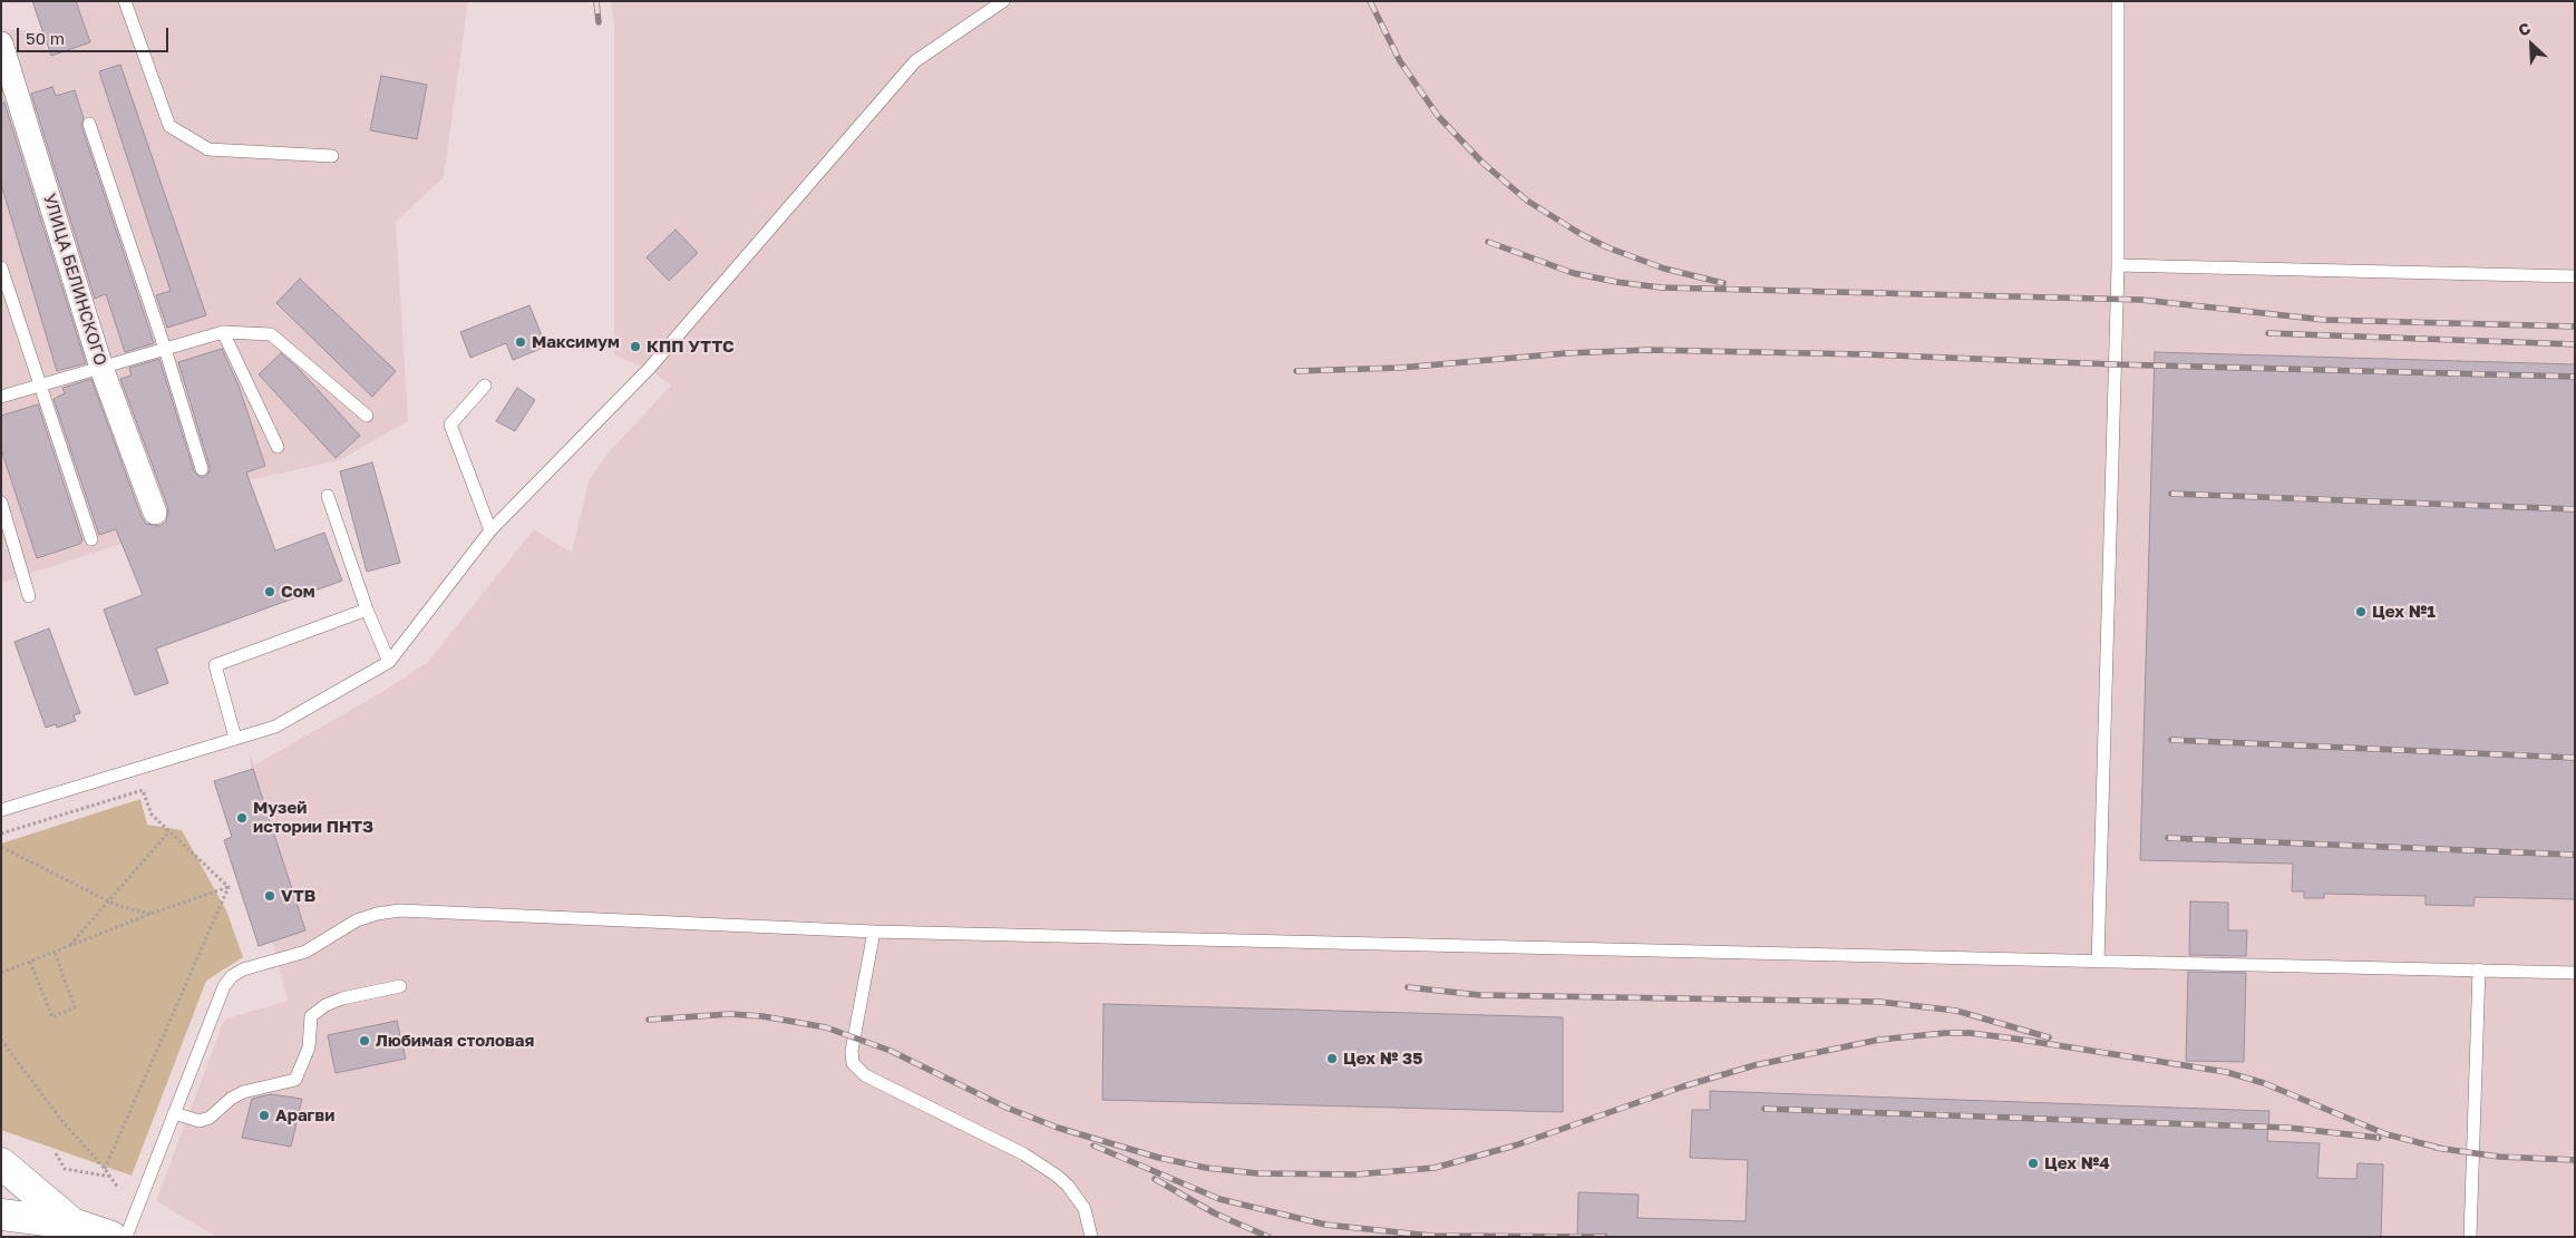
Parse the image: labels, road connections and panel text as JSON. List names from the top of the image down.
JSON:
{
  "streets": {
    "street": ["УЛИЦА БЕЛИНСКОГО"]
  },
  "places": [
    "Максимум",
    "КПП УТТС",
    "Сом",
    "Цех №1",
    "Музей истории ПНТЗ",
    "VTB",
    "Любимая столовая",
    "Цех № 35",
    "Арагви",
    "Цех №4"
  ],
  "scale_bar": "50 m",
  "north": "top left"
}
